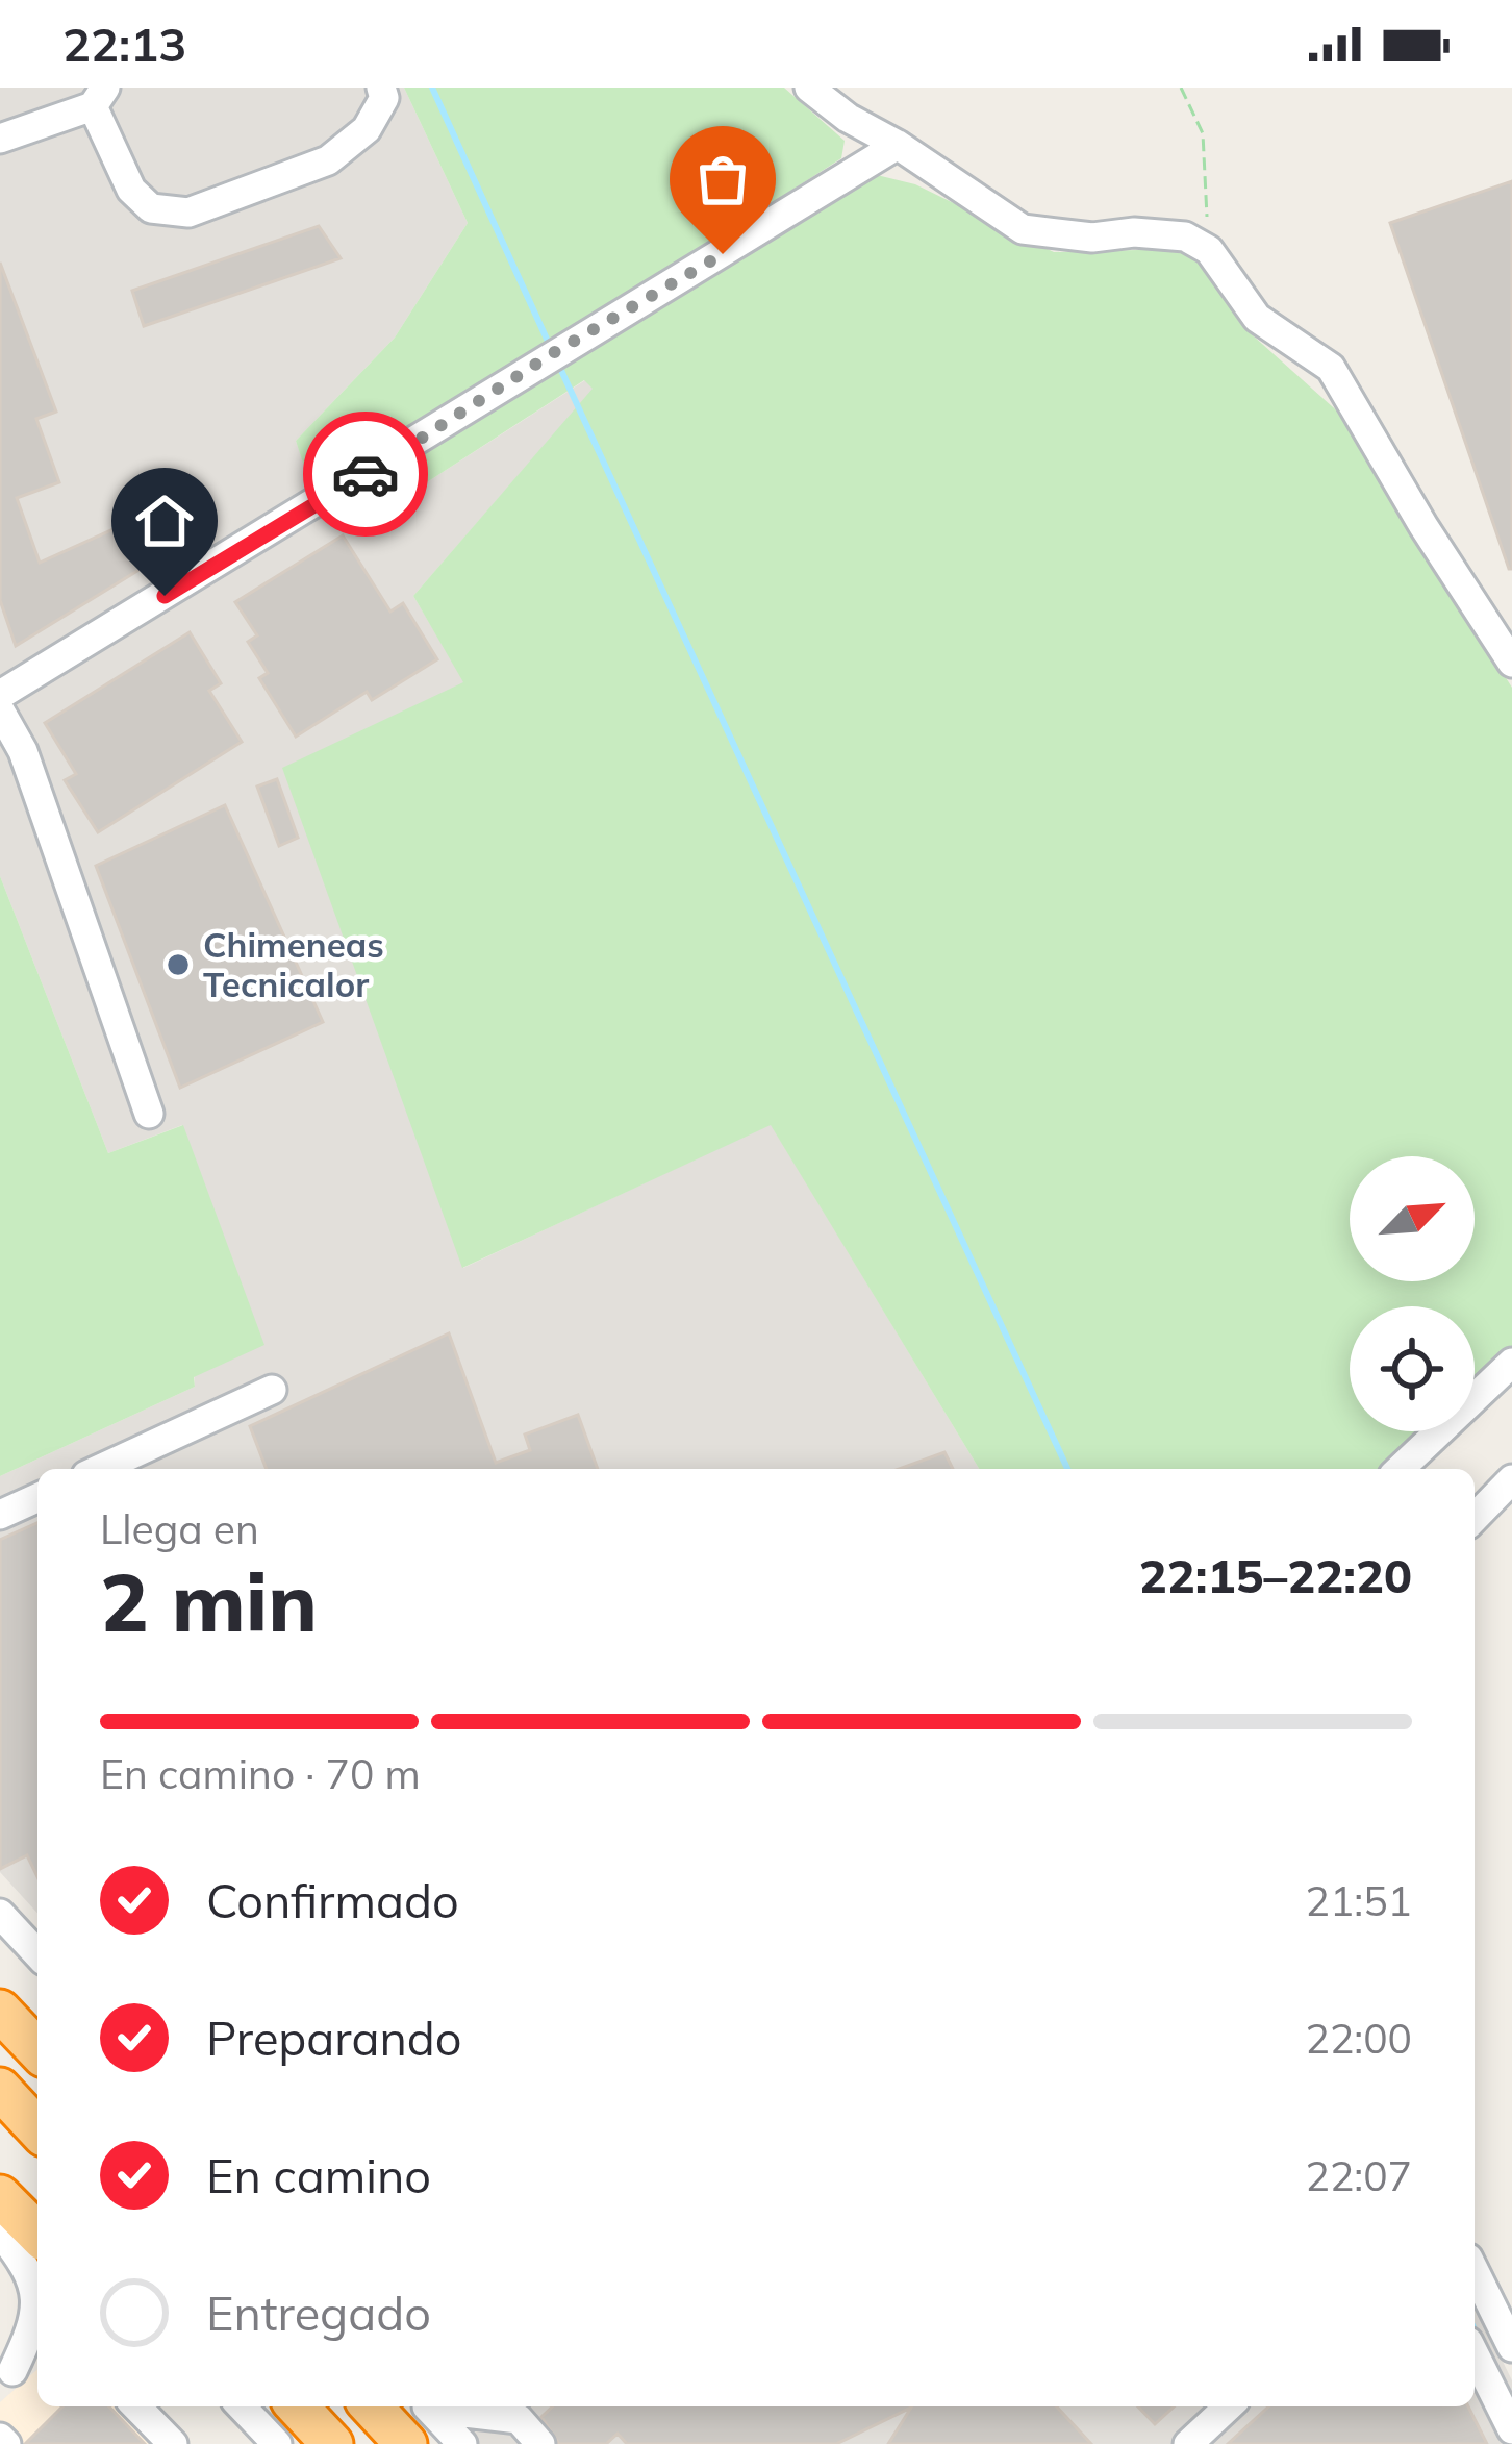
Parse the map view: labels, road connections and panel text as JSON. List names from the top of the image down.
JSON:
{
  "places": ["Chimeneas Tecnicalor"],
  "north": "top right",
  "page": {
    "status": "22:13",
    "heading": ["2 min", "Llega en", "22:15–22:20"],
    "bar": "En camino · 70 m",
    "list": [
      ["Confirmado", "21:51"],
      ["Preparando", "22:00"],
      ["En camino", "22:07"],
      "Entregado"
    ]
  }
}
